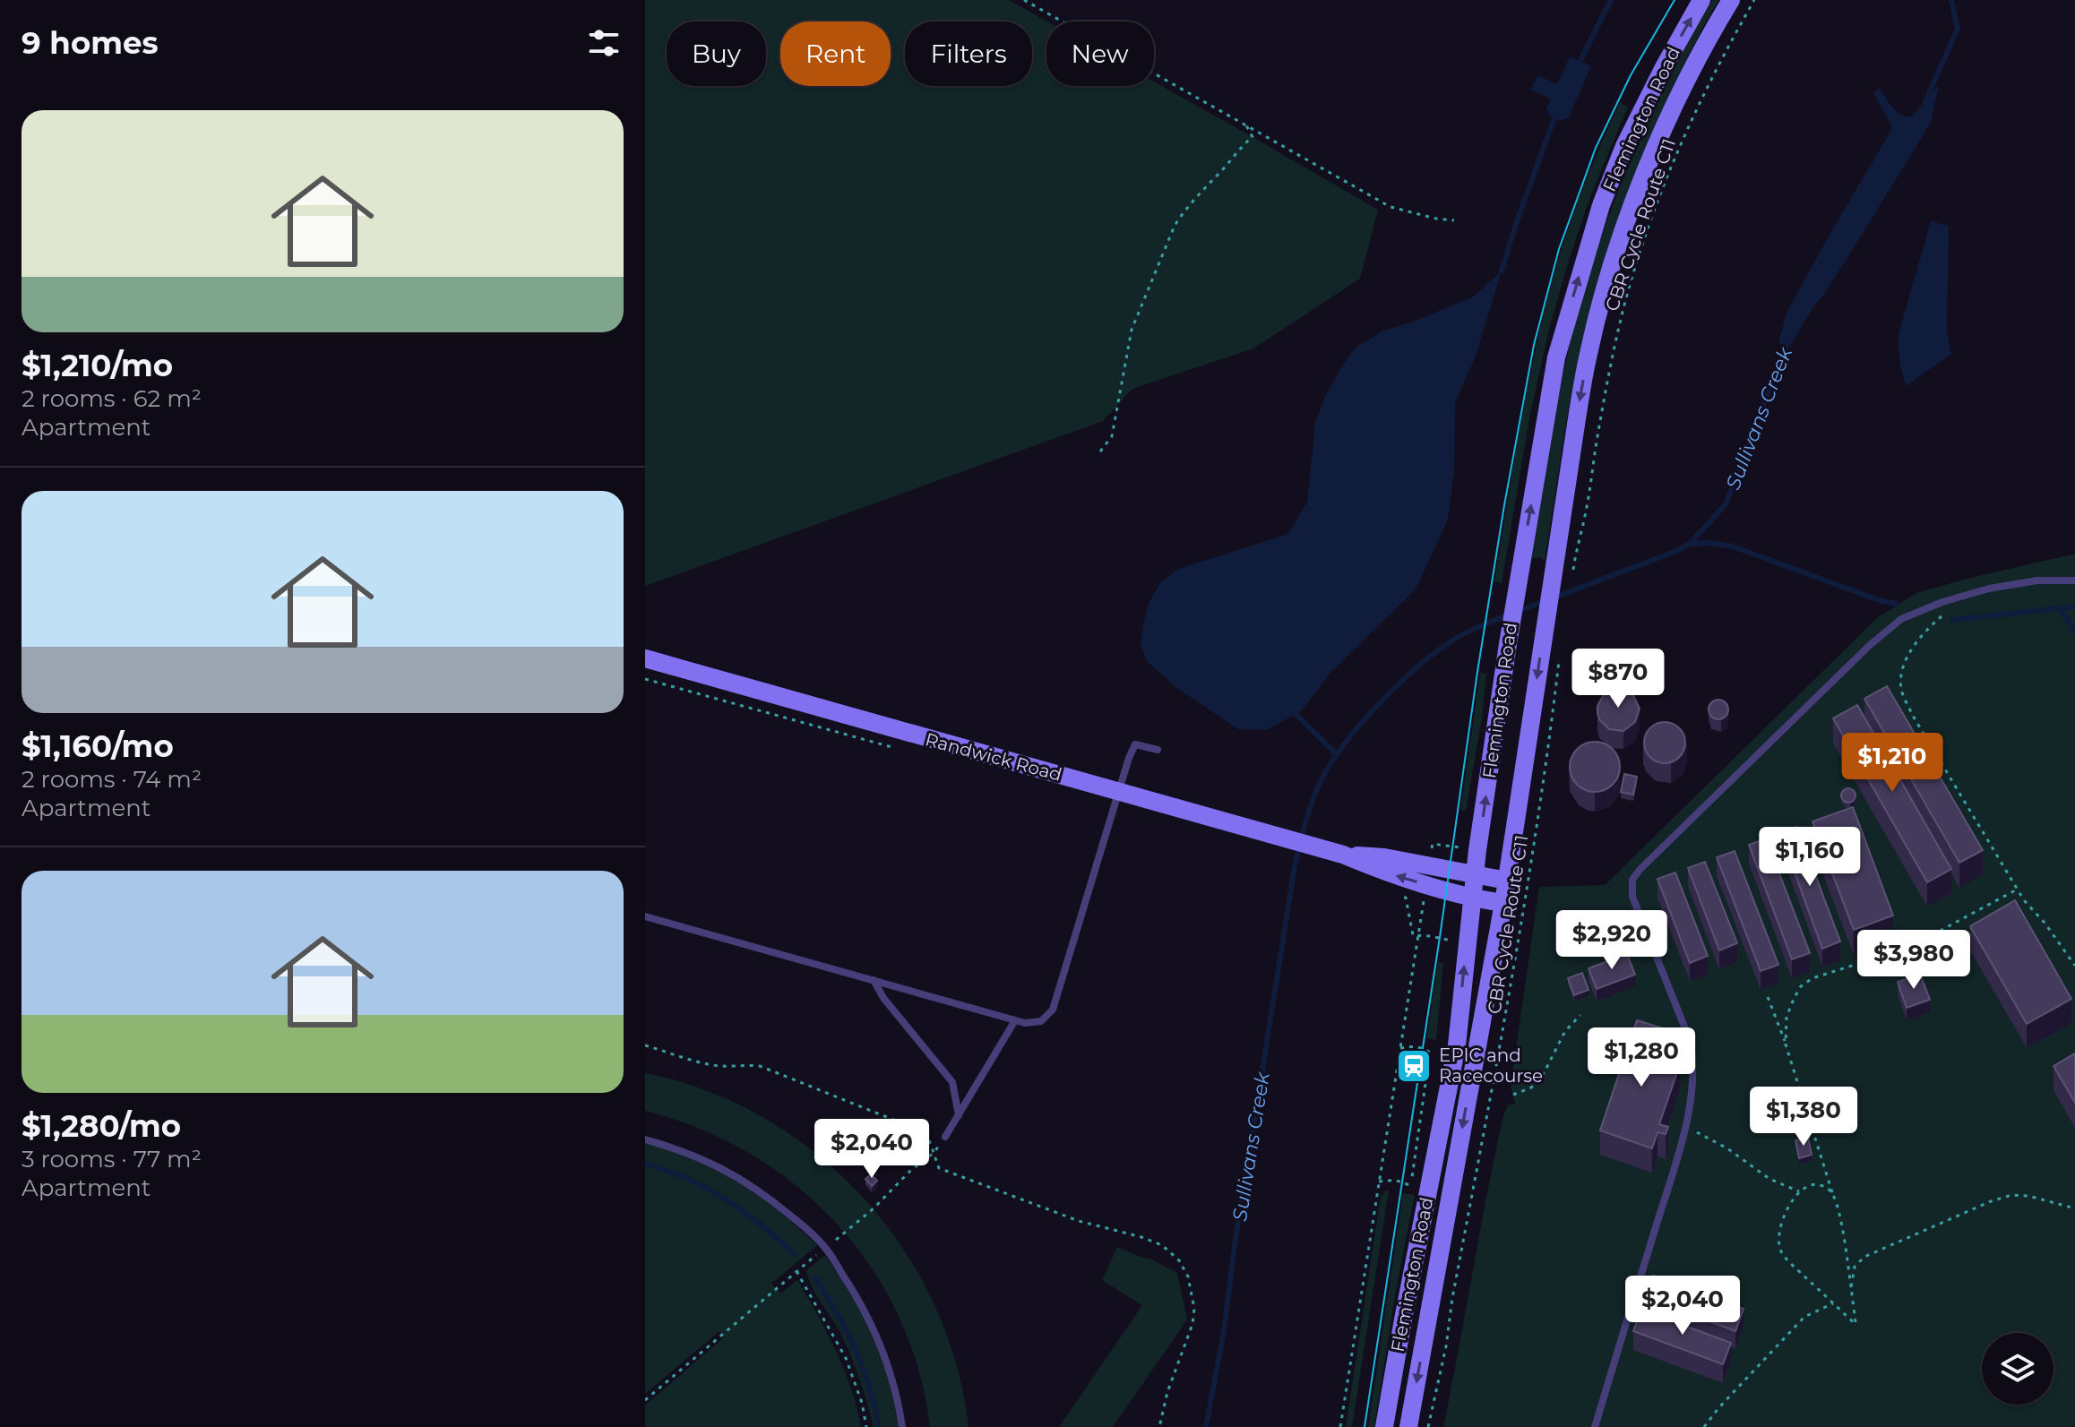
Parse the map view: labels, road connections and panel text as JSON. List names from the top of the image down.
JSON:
{
  "streets": {
    "main road": ["Flemington Road", "Randwick Road"],
    "path": ["CBR Cycle Route C11"]
  },
  "crossings": [
    ["Flemington Road", "Randwick Road"]
  ],
  "water": ["Sullivans Creek"],
  "places": {
    "station": ["EPIC and Racecourse"]
  },
  "page": {
    "heading": "9 homes",
    "chip": [
      "Buy",
      "Rent",
      "Filters",
      "New"
    ],
    "list": [
      {
        "name": "$1,210/mo",
        "note": "2 rooms · 62 m² · Apartment"
      },
      {
        "name": "$1,160/mo",
        "note": "2 rooms · 74 m² · Apartment"
      },
      {
        "name": "$1,280/mo",
        "note": "3 rooms · 77 m² · Apartment"
      }
    ],
    "price": [
      "$870",
      "$1,210",
      "$1,160",
      "$2,920",
      "$3,980",
      "$1,280",
      "$1,380",
      "$2,040",
      "$2,040"
    ]
  }
}
